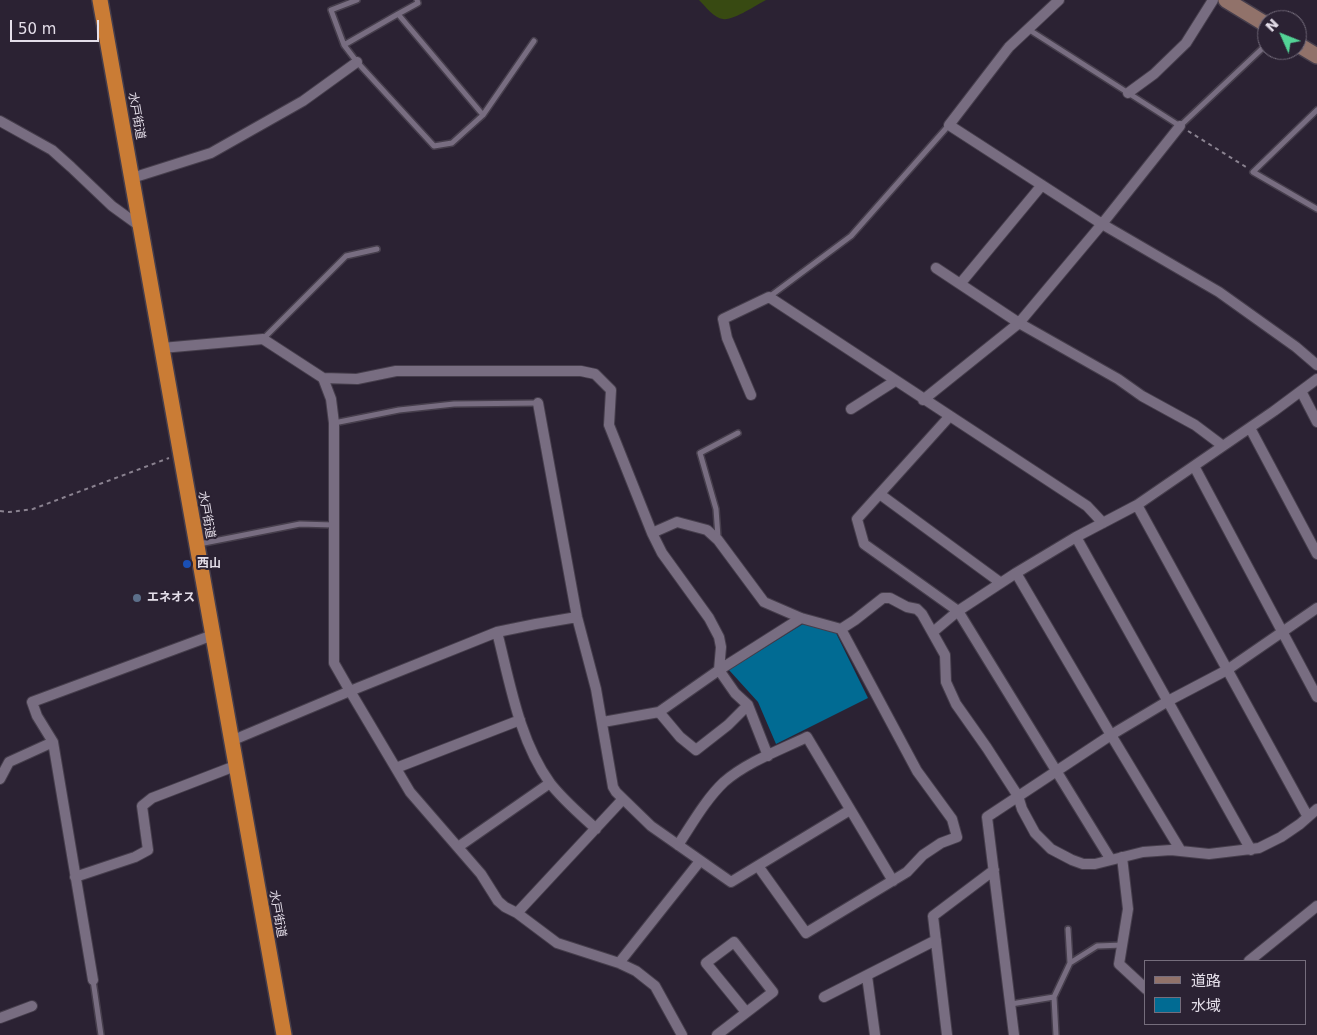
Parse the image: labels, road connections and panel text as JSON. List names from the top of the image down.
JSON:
{
  "streets": {
    "highway": ["水戸街道"]
  },
  "places": ["西山", "エネオス"],
  "legend": ["道路", "水域"],
  "scale_bar": "50 m",
  "north": "top left"
}
